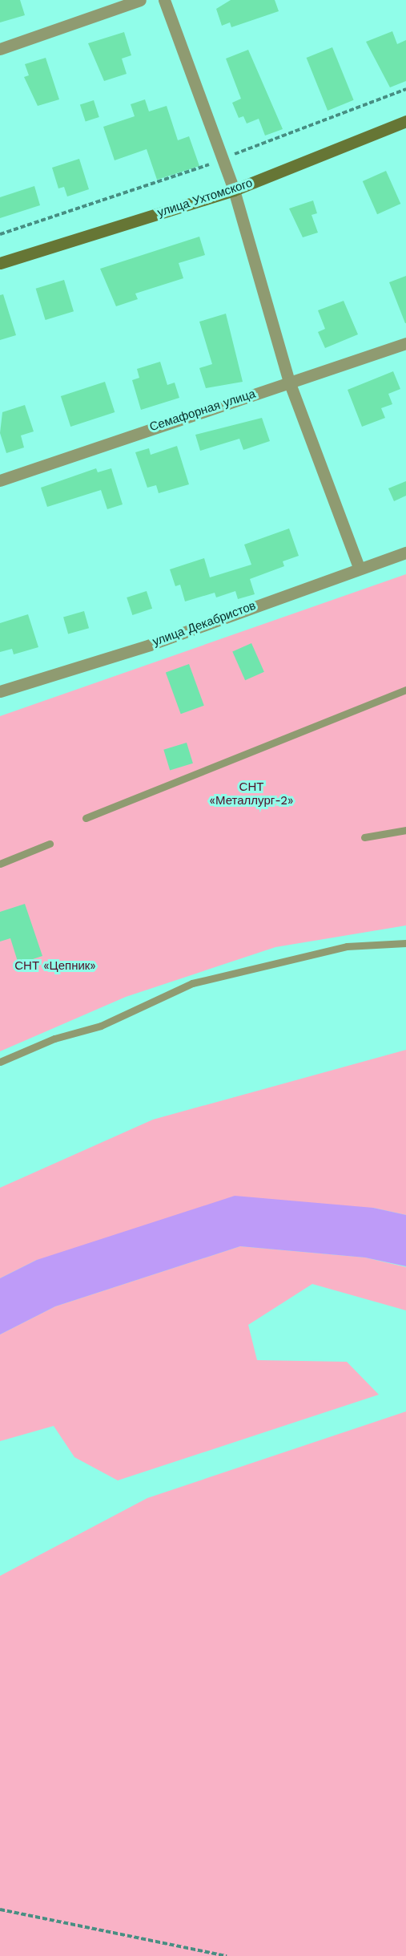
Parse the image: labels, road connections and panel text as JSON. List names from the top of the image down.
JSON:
{
  "streets": {
    "street": ["улица Ухтомского", "Семафорная улица", "улица Декабристов"]
  },
  "parks": ["СНТ «Металлург-2»", "СНТ «Цепник»"]
}
